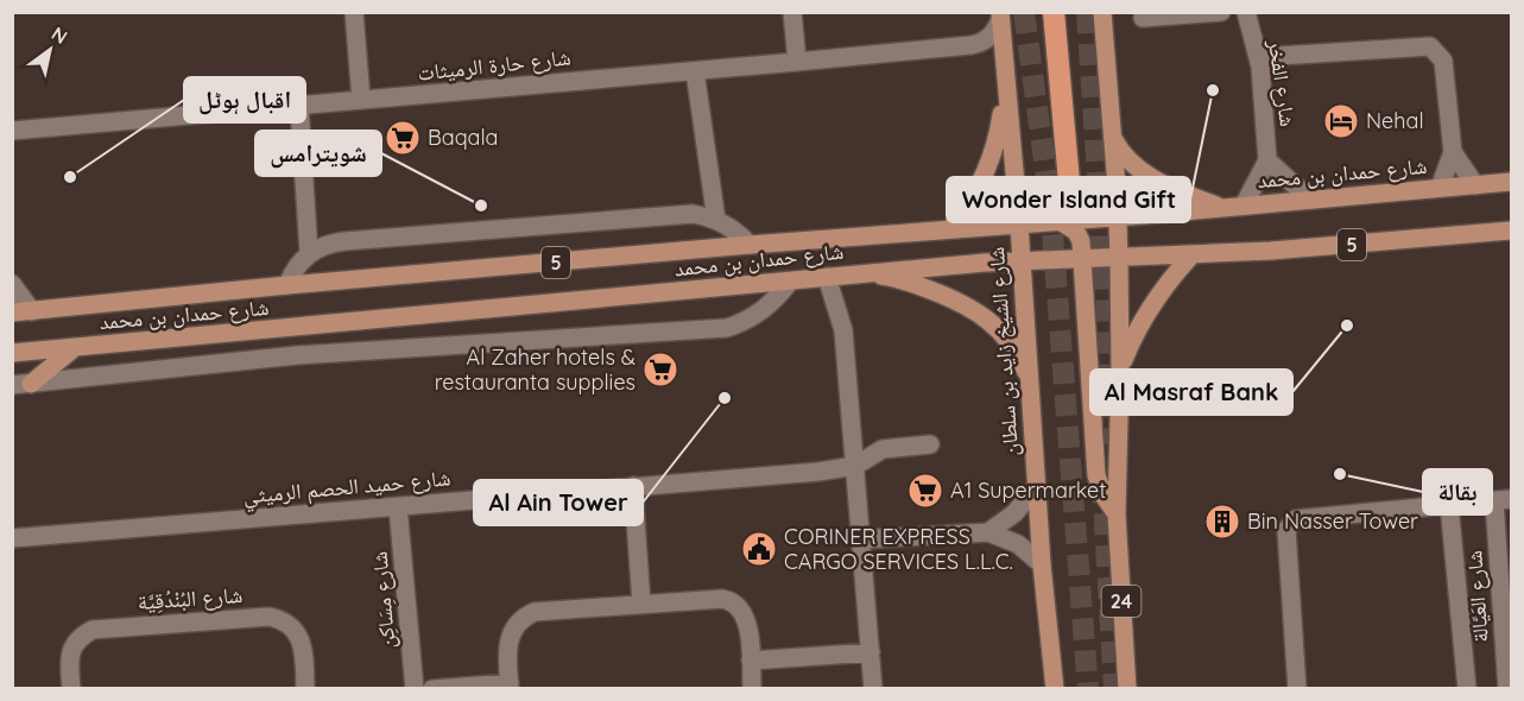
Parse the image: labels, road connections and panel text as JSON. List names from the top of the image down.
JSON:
{
  "streets": {
    "main road": [
      "شارع حمدان بن محمد",
      "5",
      "شارع الشيخ زايد بن سلطان",
      "24"
    ],
    "street": [
      "شارع حارة الرميثات",
      "شارع الفخر",
      "شارع حميد الحصم الرميثي",
      "شارع العَيَّالة",
      "شارع البُنْدُقِيَّة",
      "شارع مِسَاكِن"
    ]
  },
  "crossings": [
    ["شارع حارة الرميثات", "شارع الشيخ زايد بن سلطان"],
    ["شارع حمدان بن محمد", "شارع الشيخ زايد بن سلطان"],
    ["شارع حمدان بن محمد", "24"],
    ["شارع حميد الحصم الرميثي", "شارع مِسَاكِن"]
  ],
  "places": {
    "other": [
      "Wonder Island Gift",
      "اقبال ہوٹل",
      "شويترامس",
      "Al Masraf Bank",
      "Al Ain Tower",
      "بقالة"
    ],
    "hotel": ["Nehal"],
    "supermarket": ["Baqala", "Al Zaher hotels & restauranta supplies", "A1 Supermarket"],
    "building": ["Bin Nasser Tower"],
    "public building": ["CORINER EXPRESS CARGO SERVICES L.L.C."]
  },
  "north": "top right"
}
